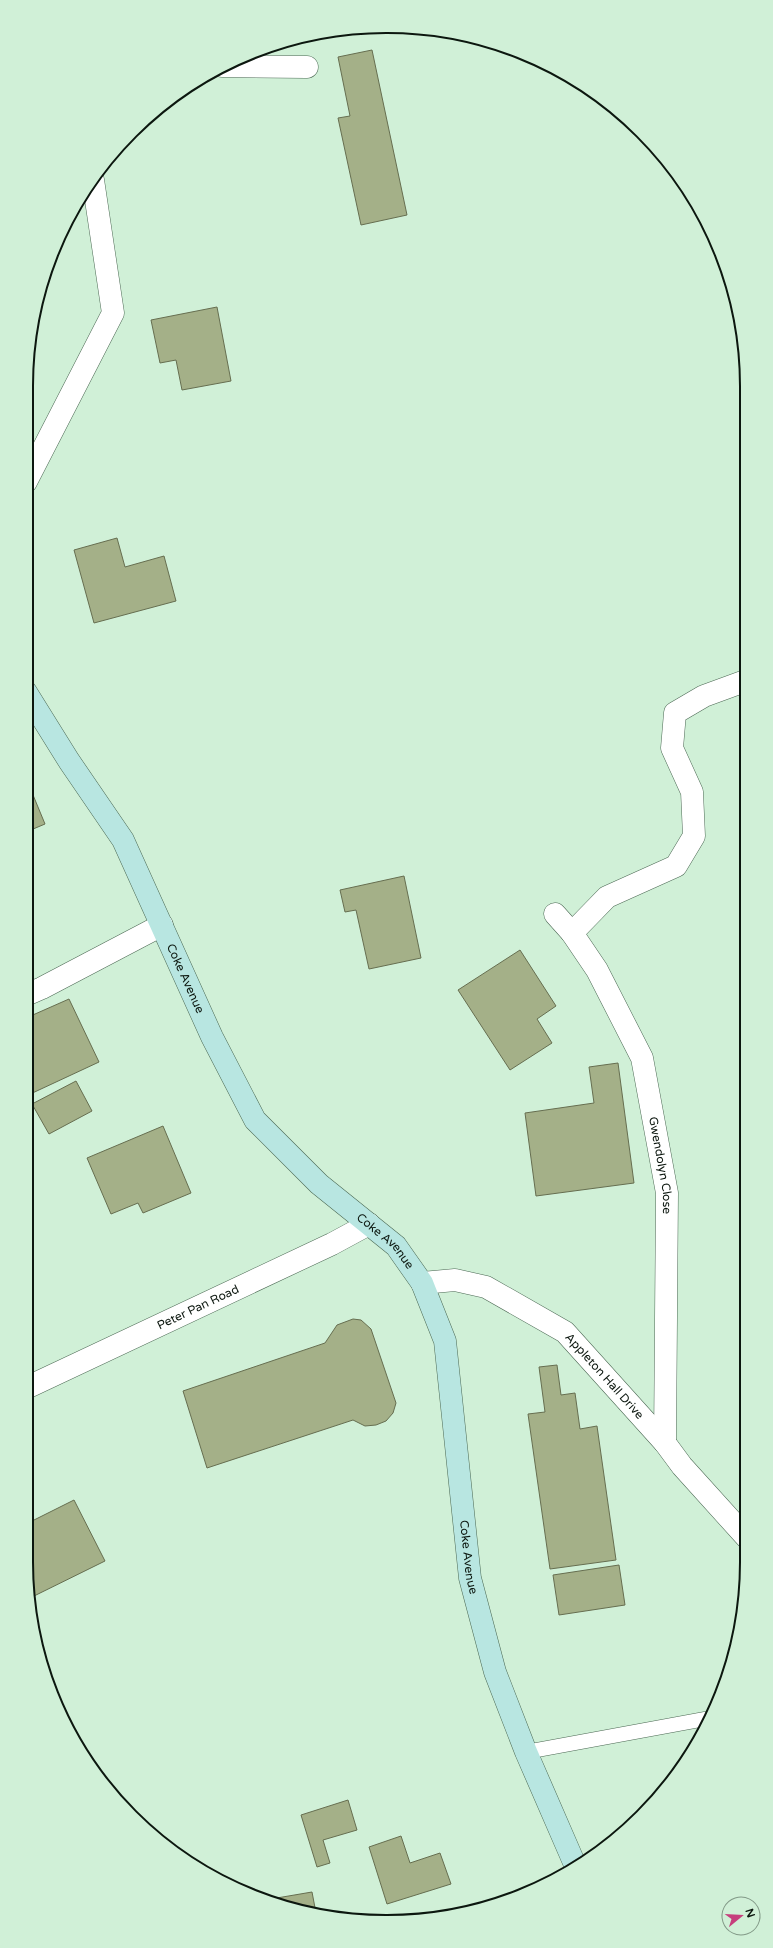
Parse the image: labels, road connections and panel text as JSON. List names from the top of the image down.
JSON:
{
  "streets": {
    "street": [
      "Coke Avenue",
      "Gwendolyn Close",
      "Peter Pan Road",
      "Appleton Hall Drive"
    ]
  },
  "crossings": [
    ["Coke Avenue", "Peter Pan Road"],
    ["Coke Avenue", "Appleton Hall Drive"],
    ["Gwendolyn Close", "Appleton Hall Drive"]
  ],
  "north": "right"
}
